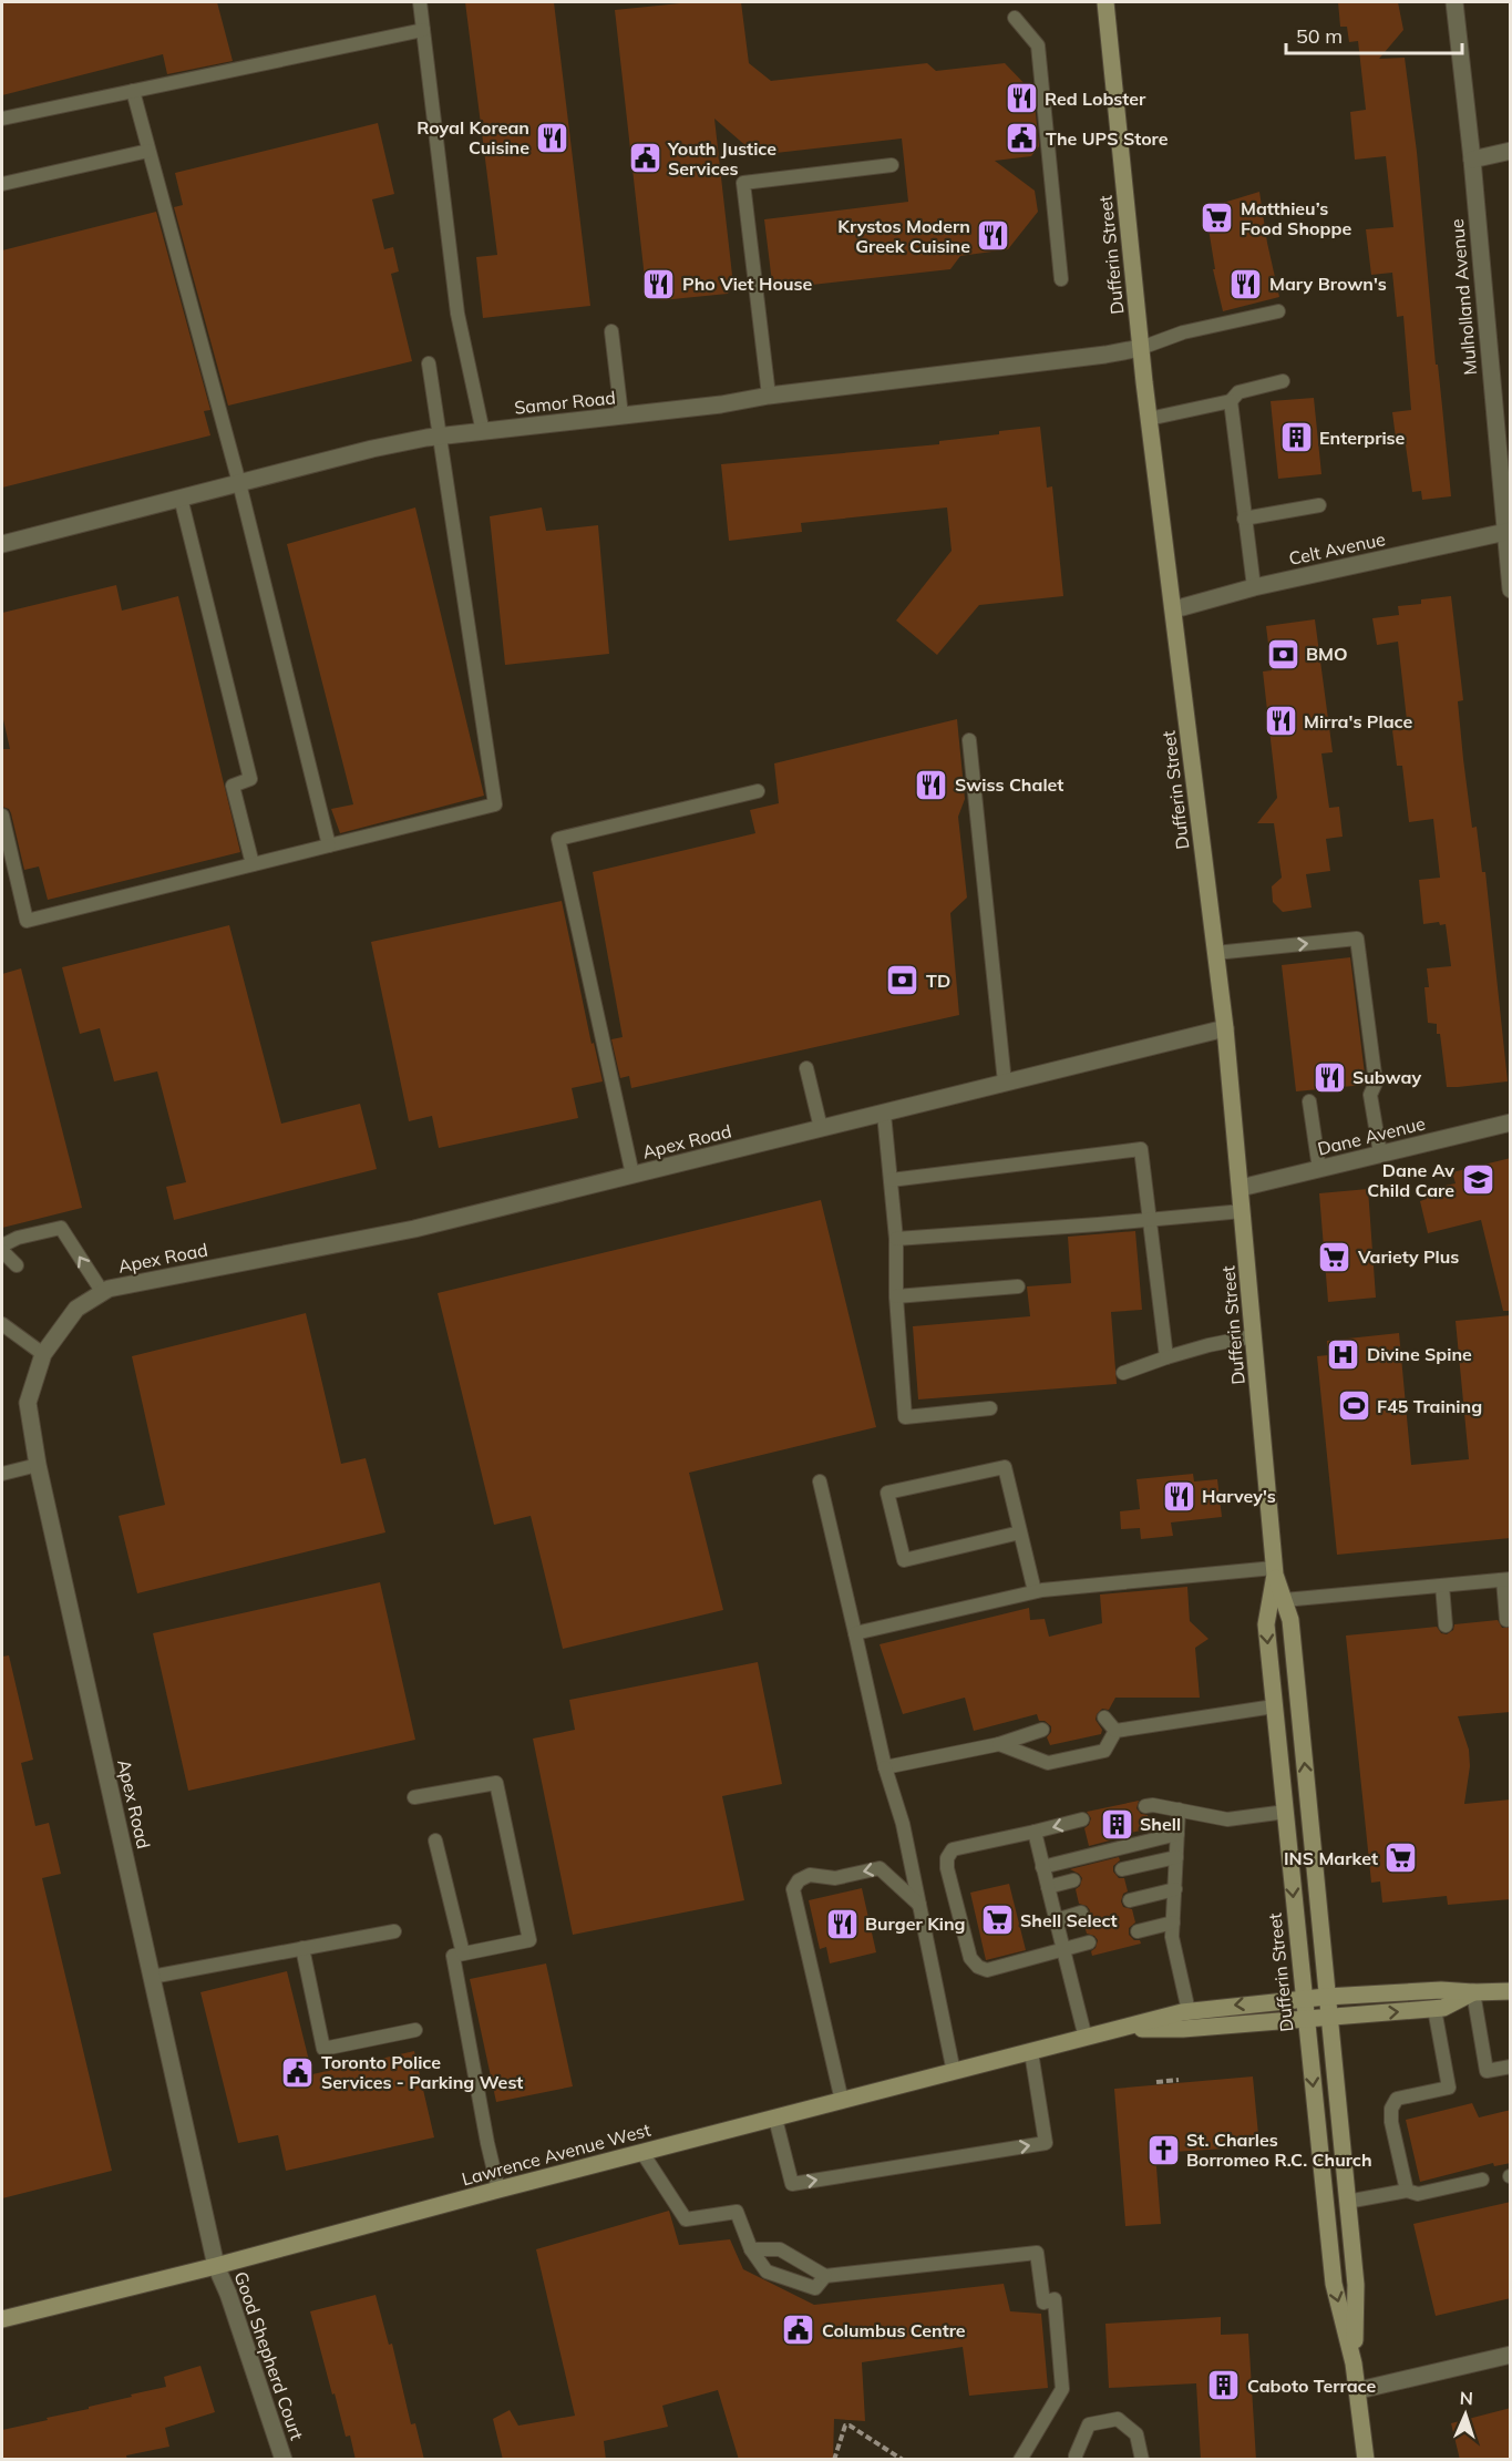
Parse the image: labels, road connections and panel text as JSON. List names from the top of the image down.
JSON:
{
  "streets": {
    "main road": ["Dufferin Street", "Lawrence Avenue West"],
    "street": [
      "Mulholland Avenue",
      "Samor Road",
      "Celt Avenue",
      "Dane Avenue",
      "Apex Road",
      "Good Shepherd Court"
    ]
  },
  "crossings": [
    ["Dufferin Street", "Samor Road"],
    ["Dufferin Street", "Celt Avenue"],
    ["Dufferin Street", "Dane Avenue"],
    ["Dufferin Street", "Apex Road"],
    ["Dufferin Street", "Lawrence Avenue West"],
    ["Mulholland Avenue", "Celt Avenue"],
    ["Apex Road", "Lawrence Avenue West"],
    ["Apex Road", "Good Shepherd Court"],
    ["Lawrence Avenue West", "Good Shepherd Court"]
  ],
  "places": {
    "restaurant": [
      "Red Lobster",
      "Royal Korean Cuisine",
      "Krystos Modern Greek Cuisine",
      "Pho Viet House",
      "Mary Brown's",
      "Mirra's Place",
      "Swiss Chalet",
      "Subway",
      "Harvey's",
      "Burger King"
    ],
    "public building": [
      "The UPS Store",
      "Youth Justice Services",
      "Toronto Police Services - Parking West",
      "Columbus Centre"
    ],
    "supermarket": [
      "Matthieu’s Food Shoppe",
      "Variety Plus",
      "INS Market",
      "Shell Select"
    ],
    "building": ["Enterprise", "Shell", "Caboto Terrace"],
    "bank": ["BMO", "TD"],
    "school or university": ["Dane Av Child Care"],
    "hospital": ["Divine Spine"],
    "sports": ["F45 Training"],
    "church": ["St. Charles Borromeo R.C. Church"]
  },
  "scale_bar": "50 m",
  "north": "top"
}
